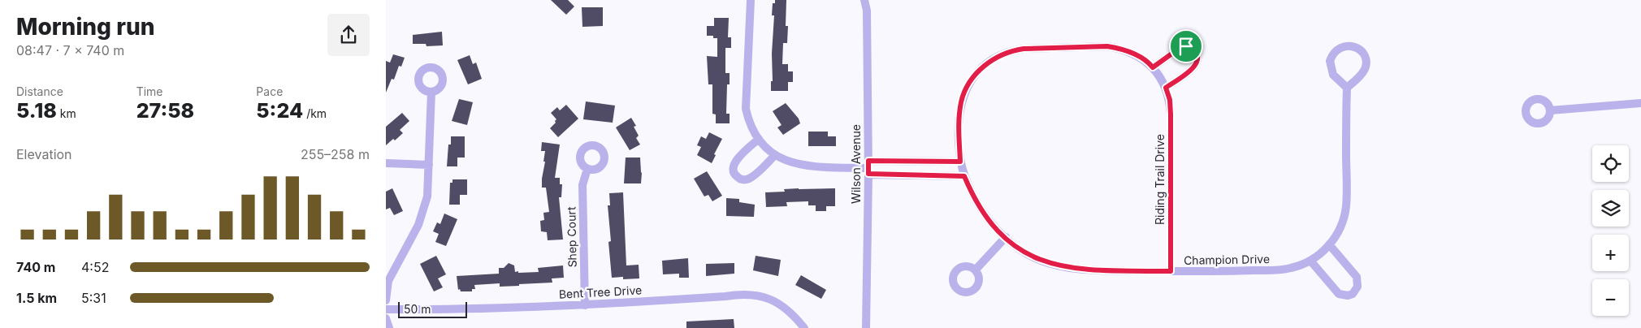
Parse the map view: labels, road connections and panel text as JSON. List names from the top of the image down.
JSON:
{
  "streets": {
    "street": [
      "Wilson Avenue",
      "Riding Trail Drive",
      "Shep Court",
      "Champion Drive",
      "Bent Tree Drive"
    ]
  },
  "crossings": [
    ["Riding Trail Drive", "Champion Drive"],
    ["Shep Court", "Bent Tree Drive"]
  ],
  "scale_bar": "50 m",
  "page": {
    "heading": ["Morning run", "08:47 · 7 × 740 m"],
    "stats": [
      ["Distance", "5.18 km"],
      ["Time", "27:58"],
      ["Pace", "5:24 /km"]
    ],
    "chart": ["Elevation", "255–258 m"],
    "map_buttons": ["+", "−"],
    "list": [
      {
        "name": "740 m",
        "note": "4:52"
      },
      {
        "name": "1.5 km",
        "note": "5:31"
      }
    ],
    "scale": "50 m"
  }
}
